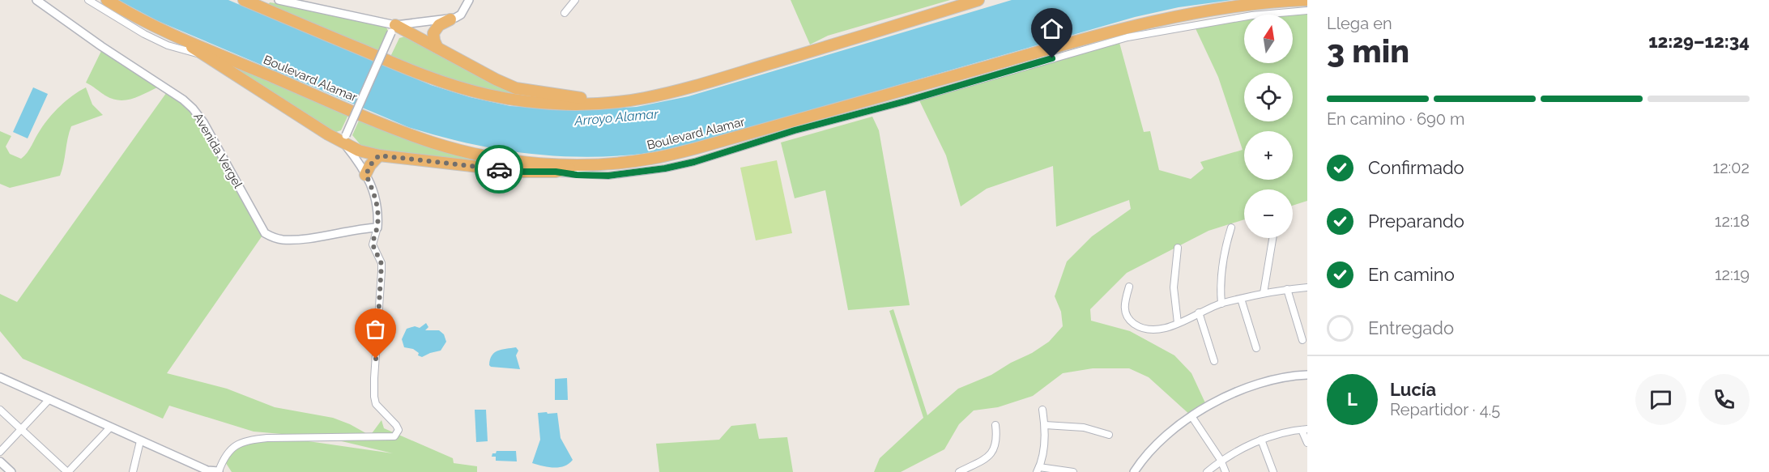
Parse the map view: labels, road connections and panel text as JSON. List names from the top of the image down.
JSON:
{
  "streets": {
    "highway": ["Boulevard Alamar"],
    "street": ["Avenida Vergel"]
  },
  "water": ["Arroyo Alamar"],
  "north": "top",
  "page": {
    "heading": ["3 min", "Llega en", "12:29–12:34"],
    "panel": ["Lucía", "Repartidor · 4.5"],
    "map_buttons": ["+", "−"],
    "bar": "En camino · 690 m",
    "list": [
      ["Confirmado", "12:02"],
      ["Preparando", "12:18"],
      ["En camino", "12:19"],
      "Entregado"
    ],
    "round": "L"
  }
}
